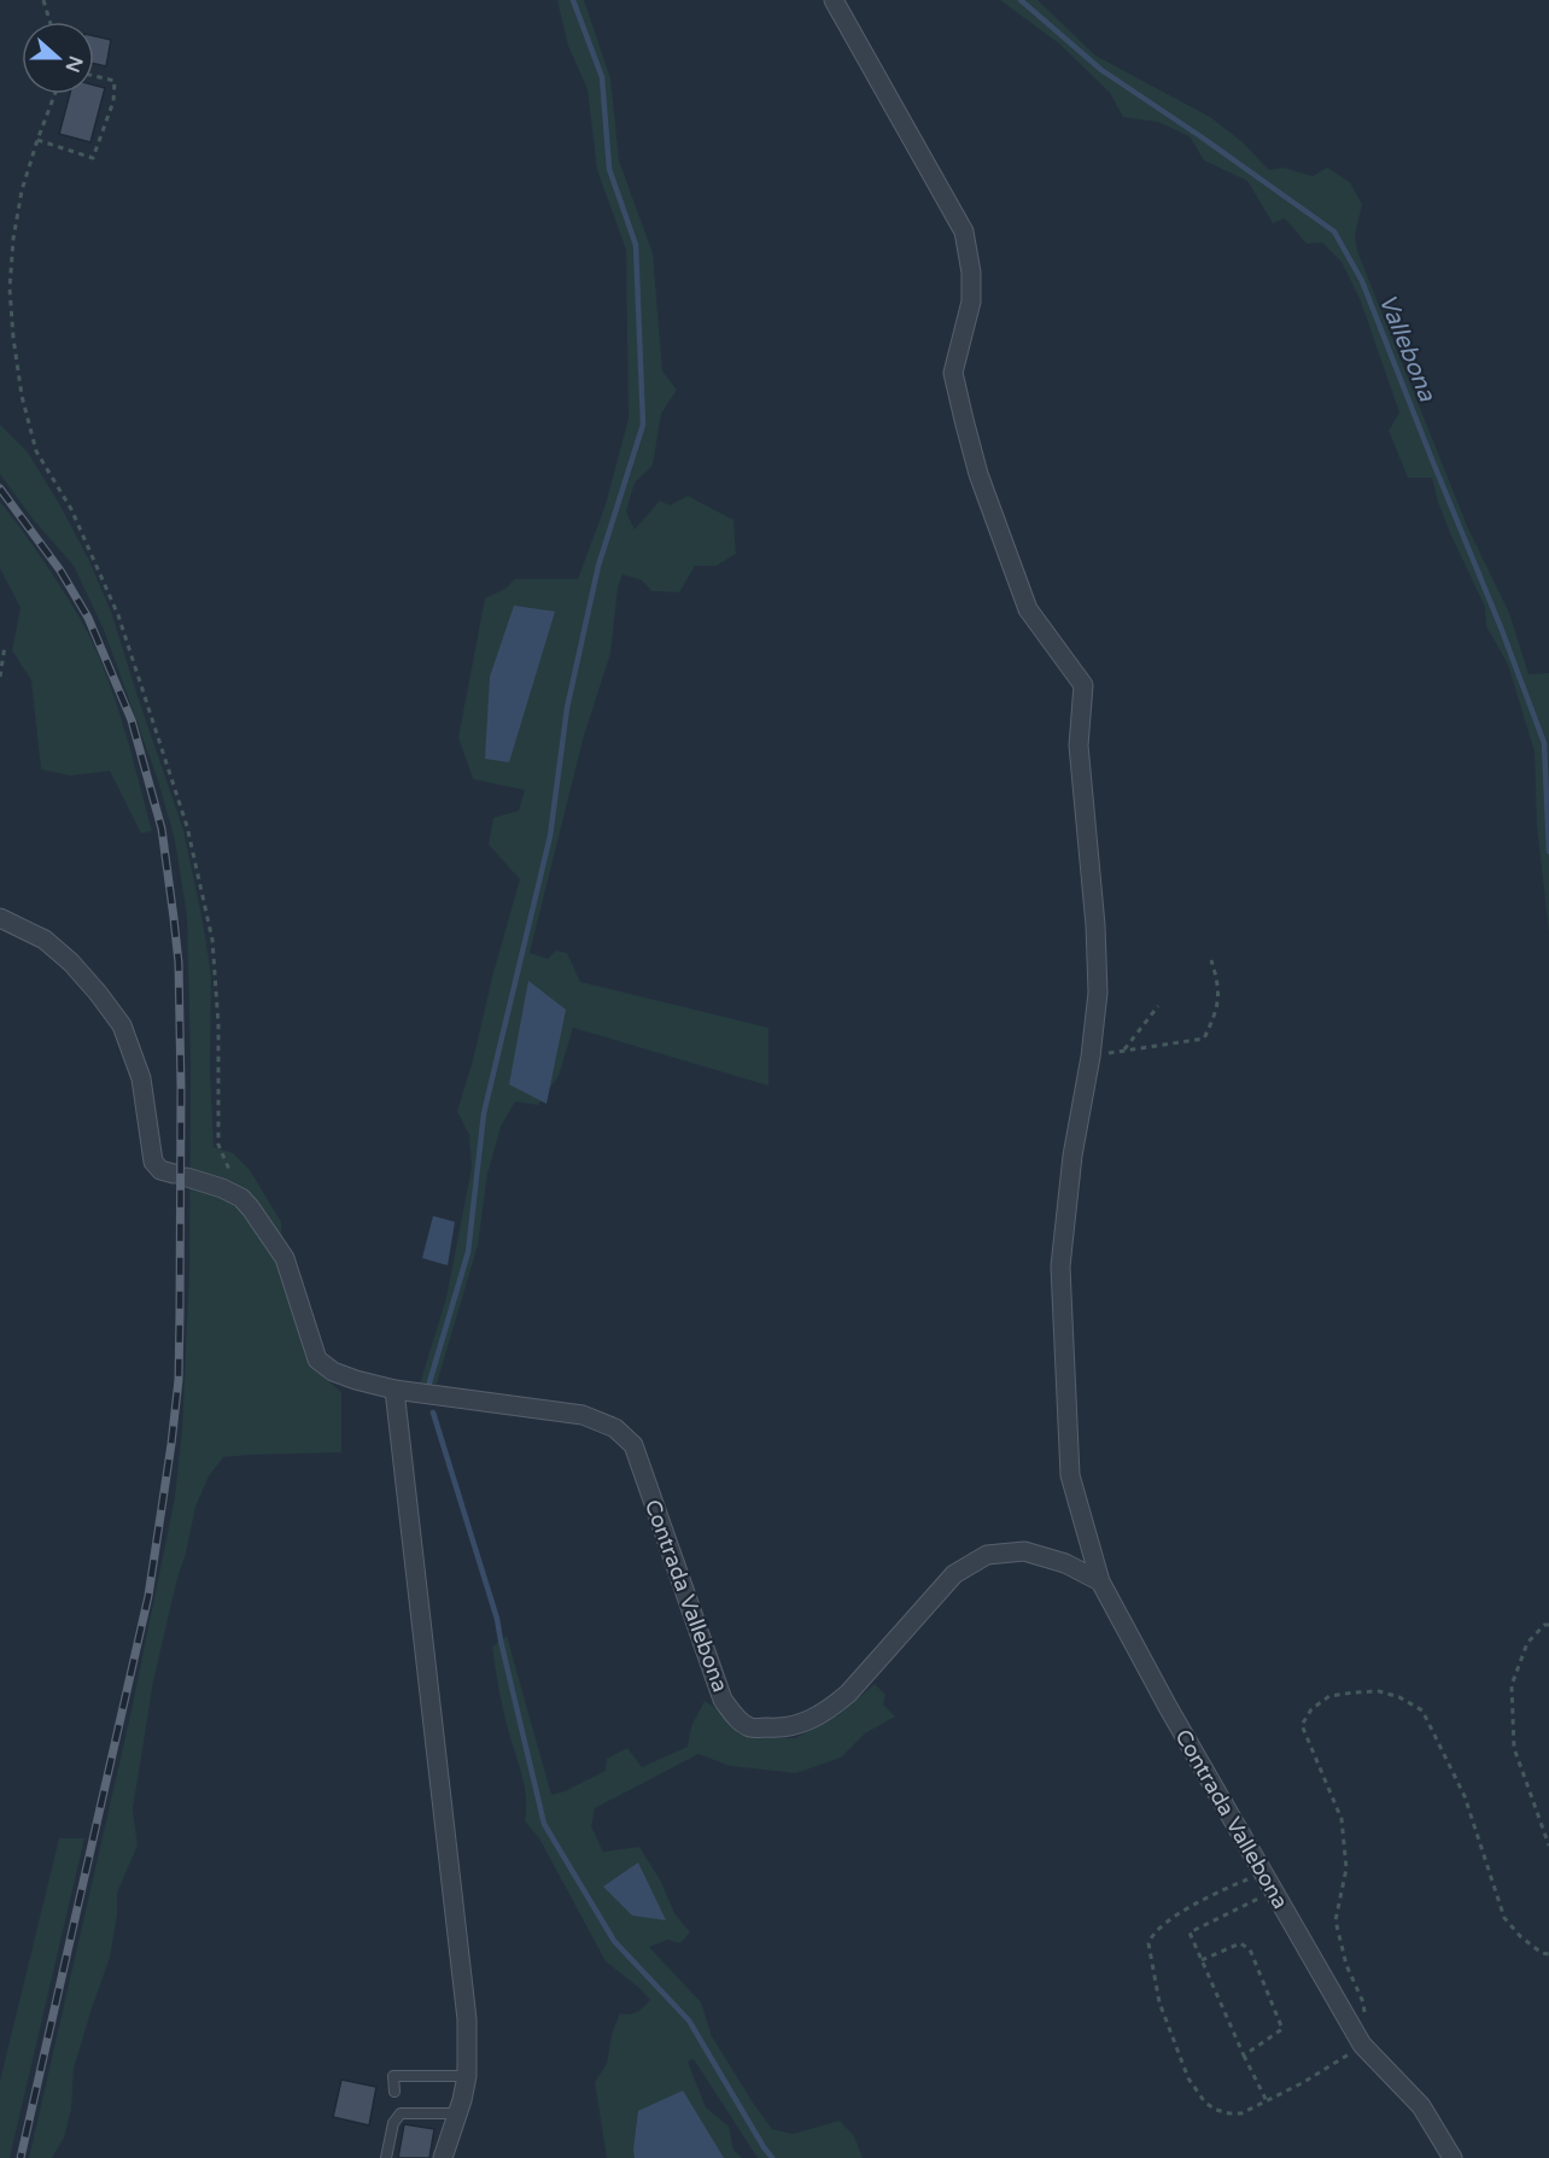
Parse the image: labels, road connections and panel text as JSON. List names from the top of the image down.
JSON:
{
  "streets": {
    "street": ["Contrada Vallebona"]
  },
  "water": ["Vallebona"],
  "north": "right"
}
